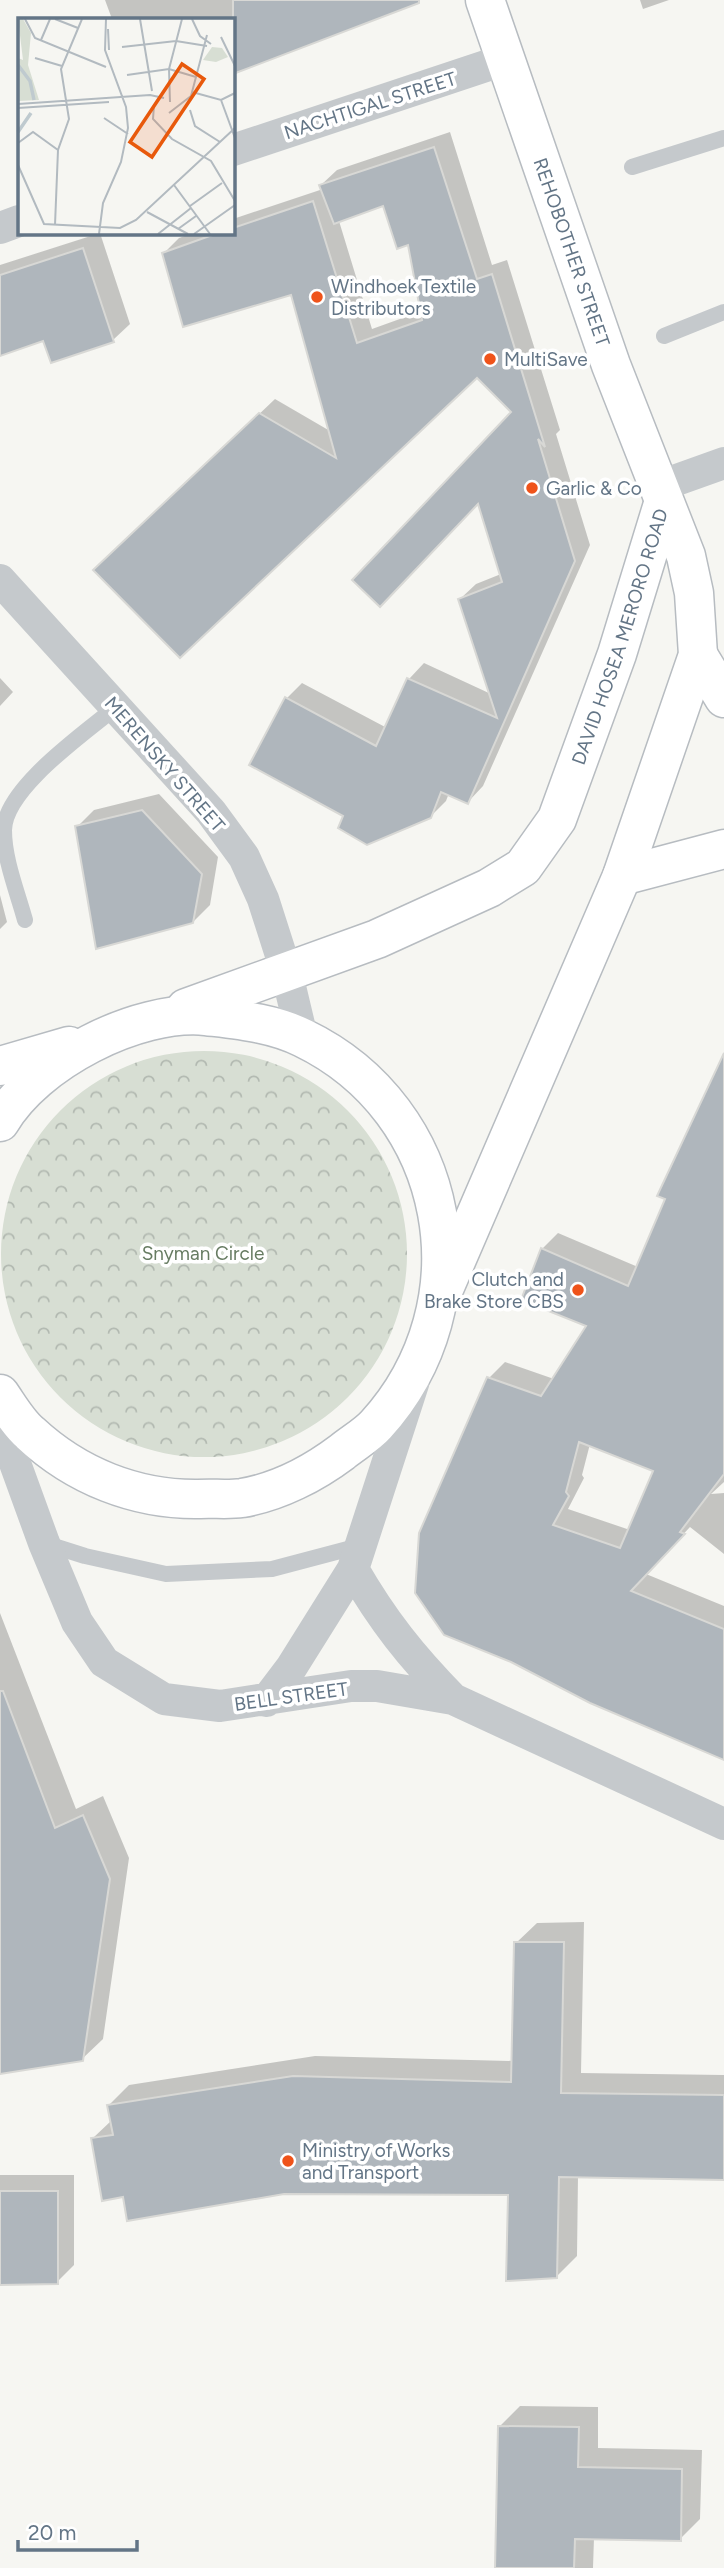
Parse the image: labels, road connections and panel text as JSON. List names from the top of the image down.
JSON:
{
  "streets": {
    "main road": ["REHOBOTHER STREET", "DAVID HOSEA MERORO ROAD"],
    "street": ["NACHTIGAL STREET", "MERENSKY STREET", "BELL STREET"]
  },
  "crossings": [
    ["NACHTIGAL STREET", "REHOBOTHER STREET"],
    ["REHOBOTHER STREET", "DAVID HOSEA MERORO ROAD"],
    ["DAVID HOSEA MERORO ROAD", "MERENSKY STREET"]
  ],
  "parks": ["Snyman Circle"],
  "places": [
    "Windhoek Textile Distributors",
    "MultiSave",
    "Garlic & Co",
    "Clutch and Brake Store CBS",
    "Ministry of Works and Transport"
  ],
  "scale_bar": "20 m"
}
